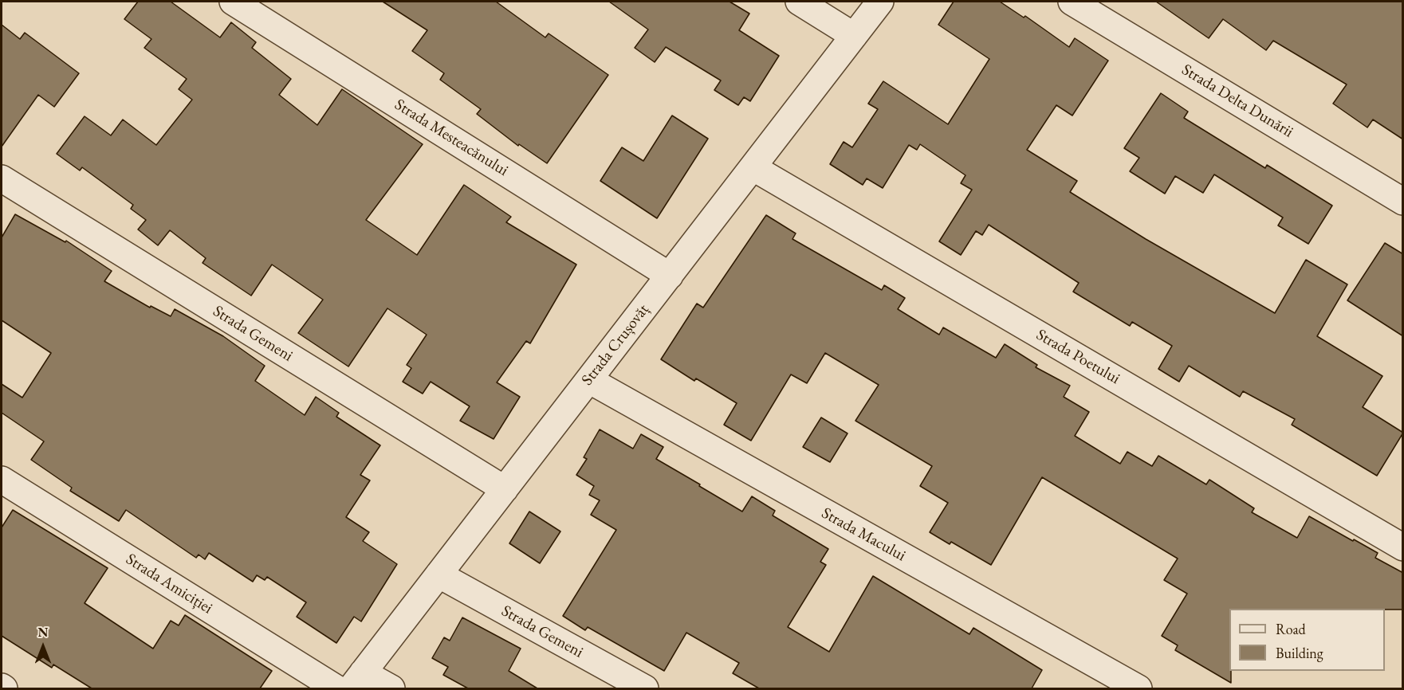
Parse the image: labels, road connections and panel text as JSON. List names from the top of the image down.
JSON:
{
  "streets": {
    "street": [
      "Strada Delta Dunării",
      "Strada Mesteacănului",
      "Strada Gemeni",
      "Strada Crușovăț",
      "Strada Poetului",
      "Strada Macului",
      "Strada Amiciției"
    ]
  },
  "crossings": [
    ["Strada Mesteacănului", "Strada Crușovăț"],
    ["Strada Gemeni", "Strada Crușovăț"],
    ["Strada Crușovăț", "Strada Poetului"],
    ["Strada Crușovăț", "Strada Macului"]
  ],
  "legend": ["Road", "Building"],
  "north": "top"
}
